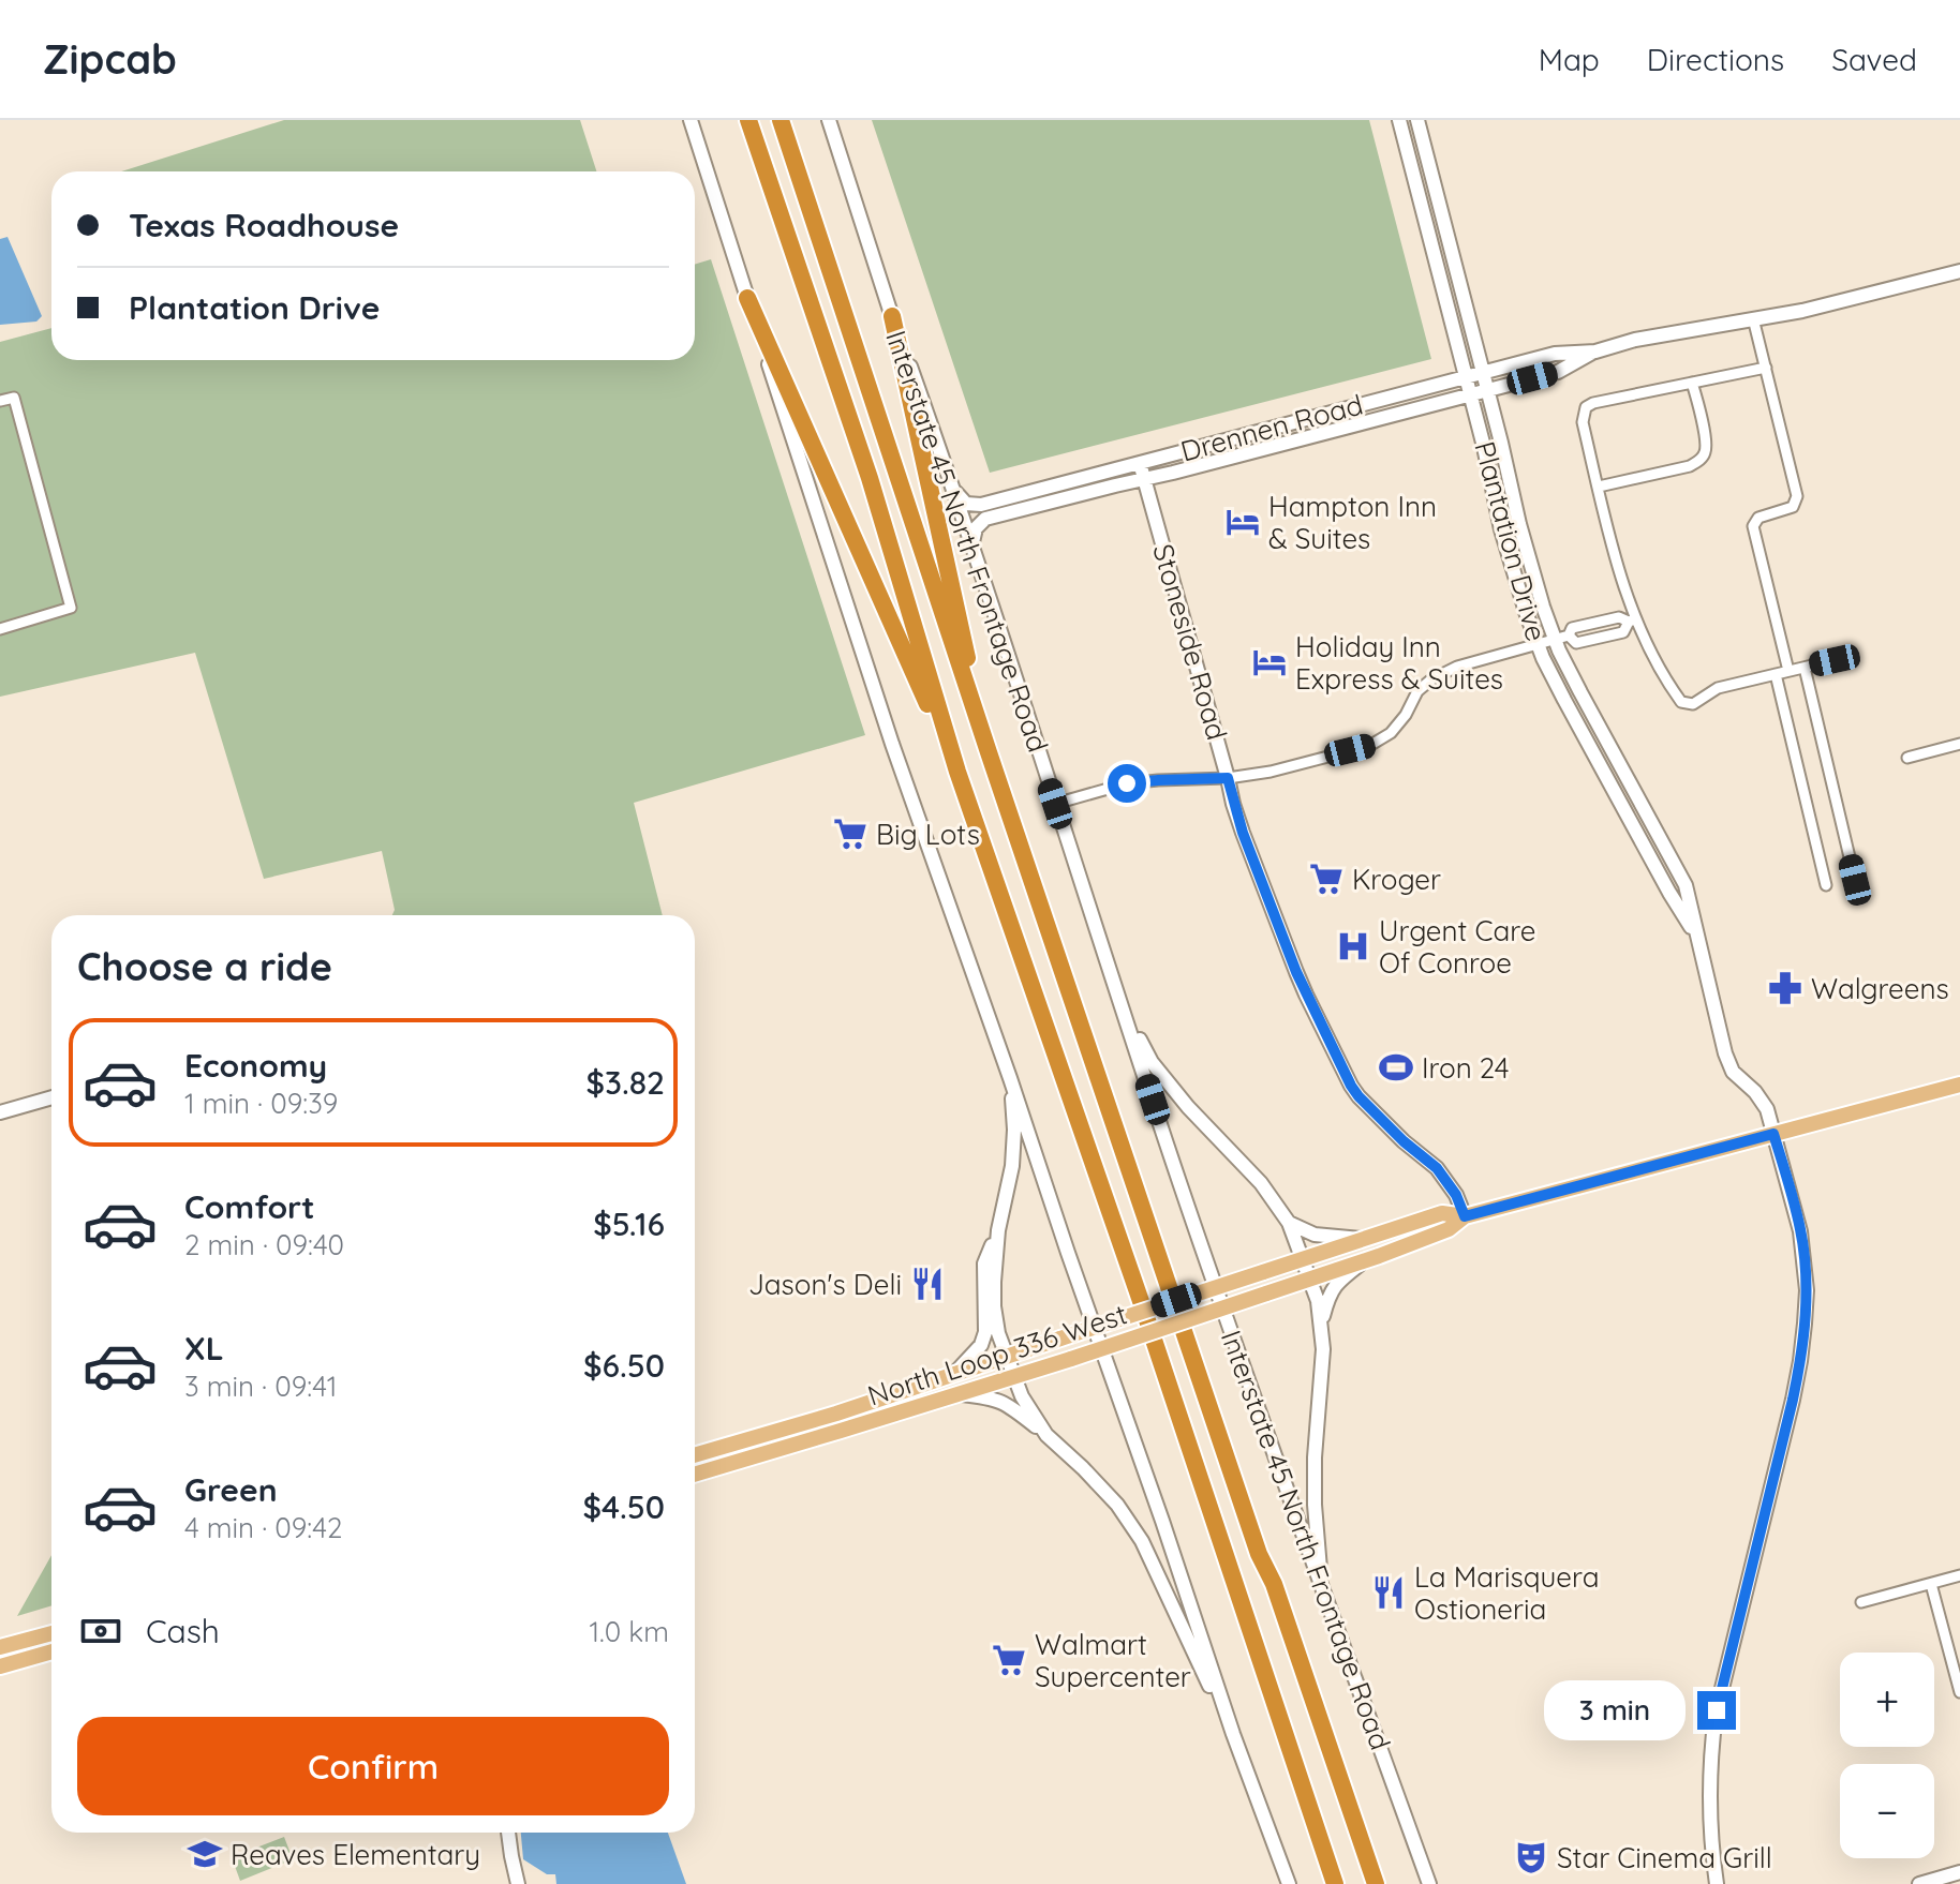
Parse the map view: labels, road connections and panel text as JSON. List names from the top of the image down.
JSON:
{
  "streets": {
    "main road": [
      "Drennen Road",
      "Interstate 45 North Frontage Road",
      "Plantation Drive",
      "Stoneside Road",
      "North Loop 336 West"
    ]
  },
  "crossings": [
    ["Drennen Road", "Interstate 45 North Frontage Road"],
    ["Drennen Road", "Plantation Drive"],
    ["Drennen Road", "Stoneside Road"],
    ["Plantation Drive", "North Loop 336 West"],
    ["Stoneside Road", "North Loop 336 West"]
  ],
  "places": {
    "hotel": ["Hampton Inn & Suites", "Holiday Inn Express & Suites"],
    "supermarket": ["Big Lots", "Kroger", "Walmart Supercenter"],
    "hospital": ["Urgent Care Of Conroe"],
    "pharmacy": ["Walgreens"],
    "sports": ["Iron 24"],
    "restaurant": ["Jason's Deli", "La Marisquera Ostioneria"],
    "school or university": ["Reaves Elementary"],
    "theatre": ["Star Cinema Grill"]
  },
  "page": {
    "header": "Zipcab",
    "nav": ["Map", "Directions", "Saved"],
    "banner": ["Texas Roadhouse", "Plantation Drive"],
    "heading": "Choose a ride",
    "list": [
      {
        "name": "Economy",
        "note": "1 min · 09:39",
        "value": "$3.82"
      },
      {
        "name": "Comfort",
        "note": "2 min · 09:40",
        "value": "$5.16"
      },
      {
        "name": "XL",
        "note": "3 min · 09:41",
        "value": "$6.50"
      },
      {
        "name": "Green",
        "note": "4 min · 09:42",
        "value": "$4.50"
      }
    ],
    "pay": ["Cash", "1.0 km"],
    "map_buttons": ["+", "−"],
    "bubble": "3 min",
    "buttons": "Confirm"
  }
}
